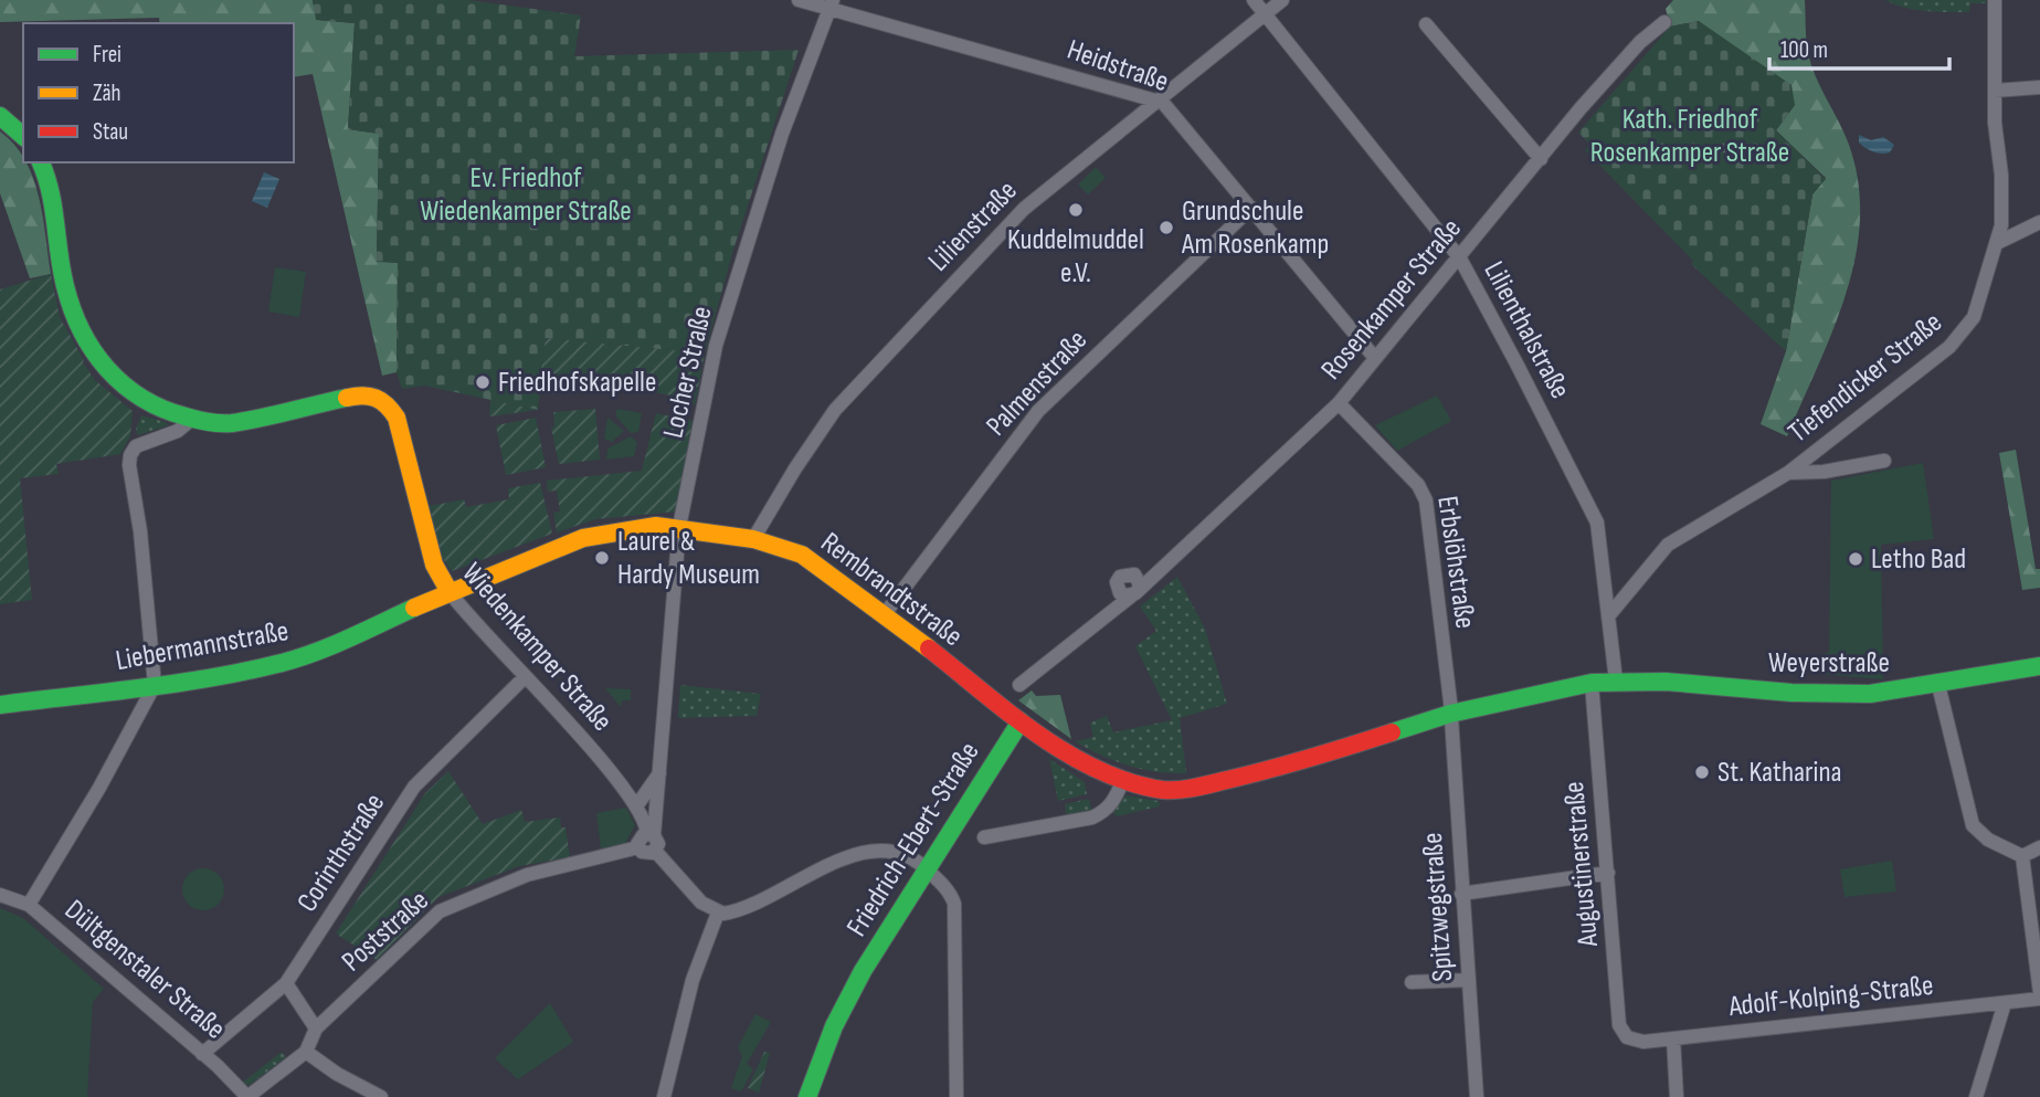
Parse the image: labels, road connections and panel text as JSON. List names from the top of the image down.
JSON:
{
  "streets": {
    "main road": [
      "Rembrandtstraße",
      "Liebermannstraße",
      "Wiedenkamper Straße",
      "Weyerstraße",
      "Friedrich-Ebert-Straße"
    ],
    "street": [
      "Heidstraße",
      "Lilienstraße",
      "Rosenkamper Straße",
      "Lilienthalstraße",
      "Locher Straße",
      "Tiefendicker Straße",
      "Palmenstraße",
      "Erbslöhstraße",
      "Corinthstraße",
      "Augustinerstraße",
      "Spitzwegstraße",
      "Poststraße",
      "Dültgenstaler Straße",
      "Adolf-Kolping-Straße"
    ]
  },
  "crossings": [
    ["Heidstraße", "Lilienstraße"],
    ["Heidstraße", "Rosenkamper Straße"],
    ["Heidstraße", "Locher Straße"],
    ["Heidstraße", "Palmenstraße"],
    ["Lilienstraße", "Lilienthalstraße"],
    ["Lilienstraße", "Rembrandtstraße"],
    ["Rosenkamper Straße", "Lilienthalstraße"],
    ["Rosenkamper Straße", "Erbslöhstraße"],
    ["Lilienthalstraße", "Tiefendicker Straße"],
    ["Lilienthalstraße", "Weyerstraße"],
    ["Locher Straße", "Rembrandtstraße"],
    ["Locher Straße", "Wiedenkamper Straße"],
    ["Locher Straße", "Poststraße"],
    ["Palmenstraße", "Rembrandtstraße"],
    ["Erbslöhstraße", "Spitzwegstraße"],
    ["Rembrandtstraße", "Liebermannstraße"],
    ["Rembrandtstraße", "Wiedenkamper Straße"],
    ["Rembrandtstraße", "Friedrich-Ebert-Straße"],
    ["Liebermannstraße", "Wiedenkamper Straße"],
    ["Wiedenkamper Straße", "Corinthstraße"],
    ["Wiedenkamper Straße", "Poststraße"],
    ["Corinthstraße", "Dültgenstaler Straße"],
    ["Augustinerstraße", "Adolf-Kolping-Straße"],
    ["Poststraße", "Dültgenstaler Straße"]
  ],
  "parks": ["Kath. Friedhof Rosenkamper Straße", "Ev. Friedhof Wiedenkamper Straße"],
  "places": [
    "Kuddelmuddel e.V.",
    "Grundschule Am Rosenkamp",
    "Friedhofskapelle",
    "Laurel & Hardy Museum",
    "Letho Bad",
    "St. Katharina"
  ],
  "legend": ["Frei", "Zäh", "Stau"],
  "scale_bar": "100 m"
}
